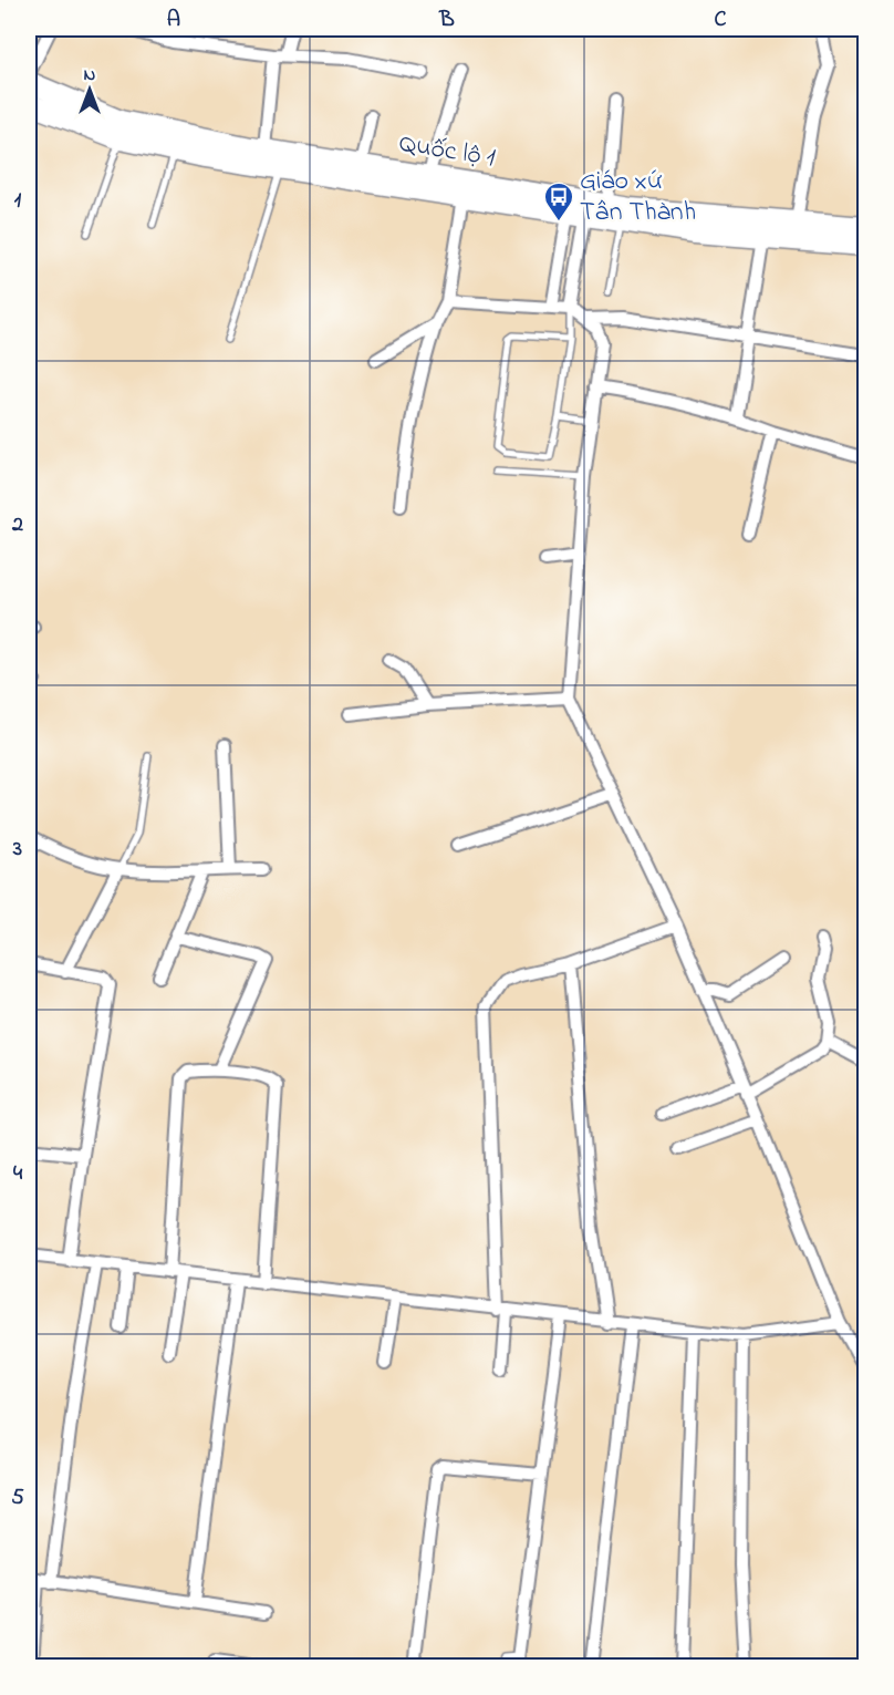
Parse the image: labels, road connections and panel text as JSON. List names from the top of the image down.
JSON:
{
  "streets": {
    "highway": ["Quốc lộ 1"]
  },
  "places": {
    "bus stop": ["Giáo xứ Tân Thành"]
  },
  "north": "top",
  "grid": {
    "columns": ["A", "B", "C"],
    "rows": [
      "1",
      "2",
      "3",
      "4",
      "5"
    ]
  }
}
